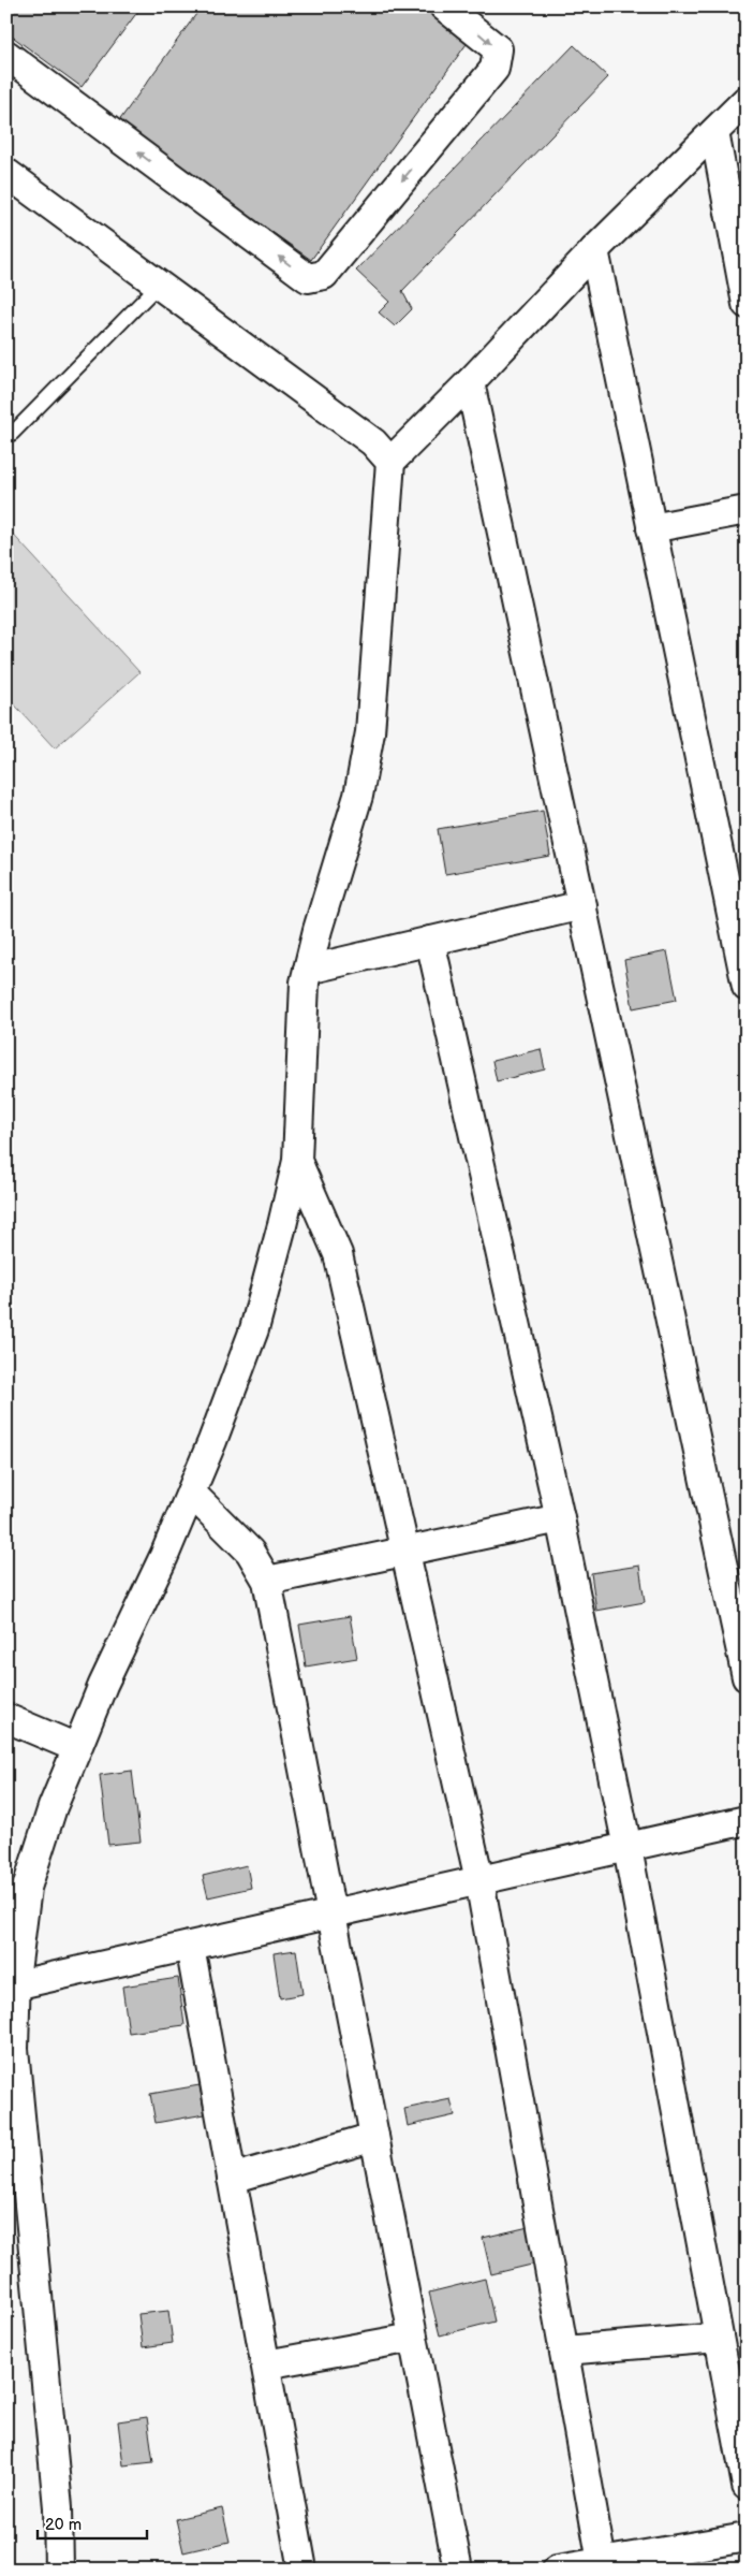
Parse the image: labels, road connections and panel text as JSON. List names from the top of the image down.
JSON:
{
  "scale_bar": "20 m"
}
